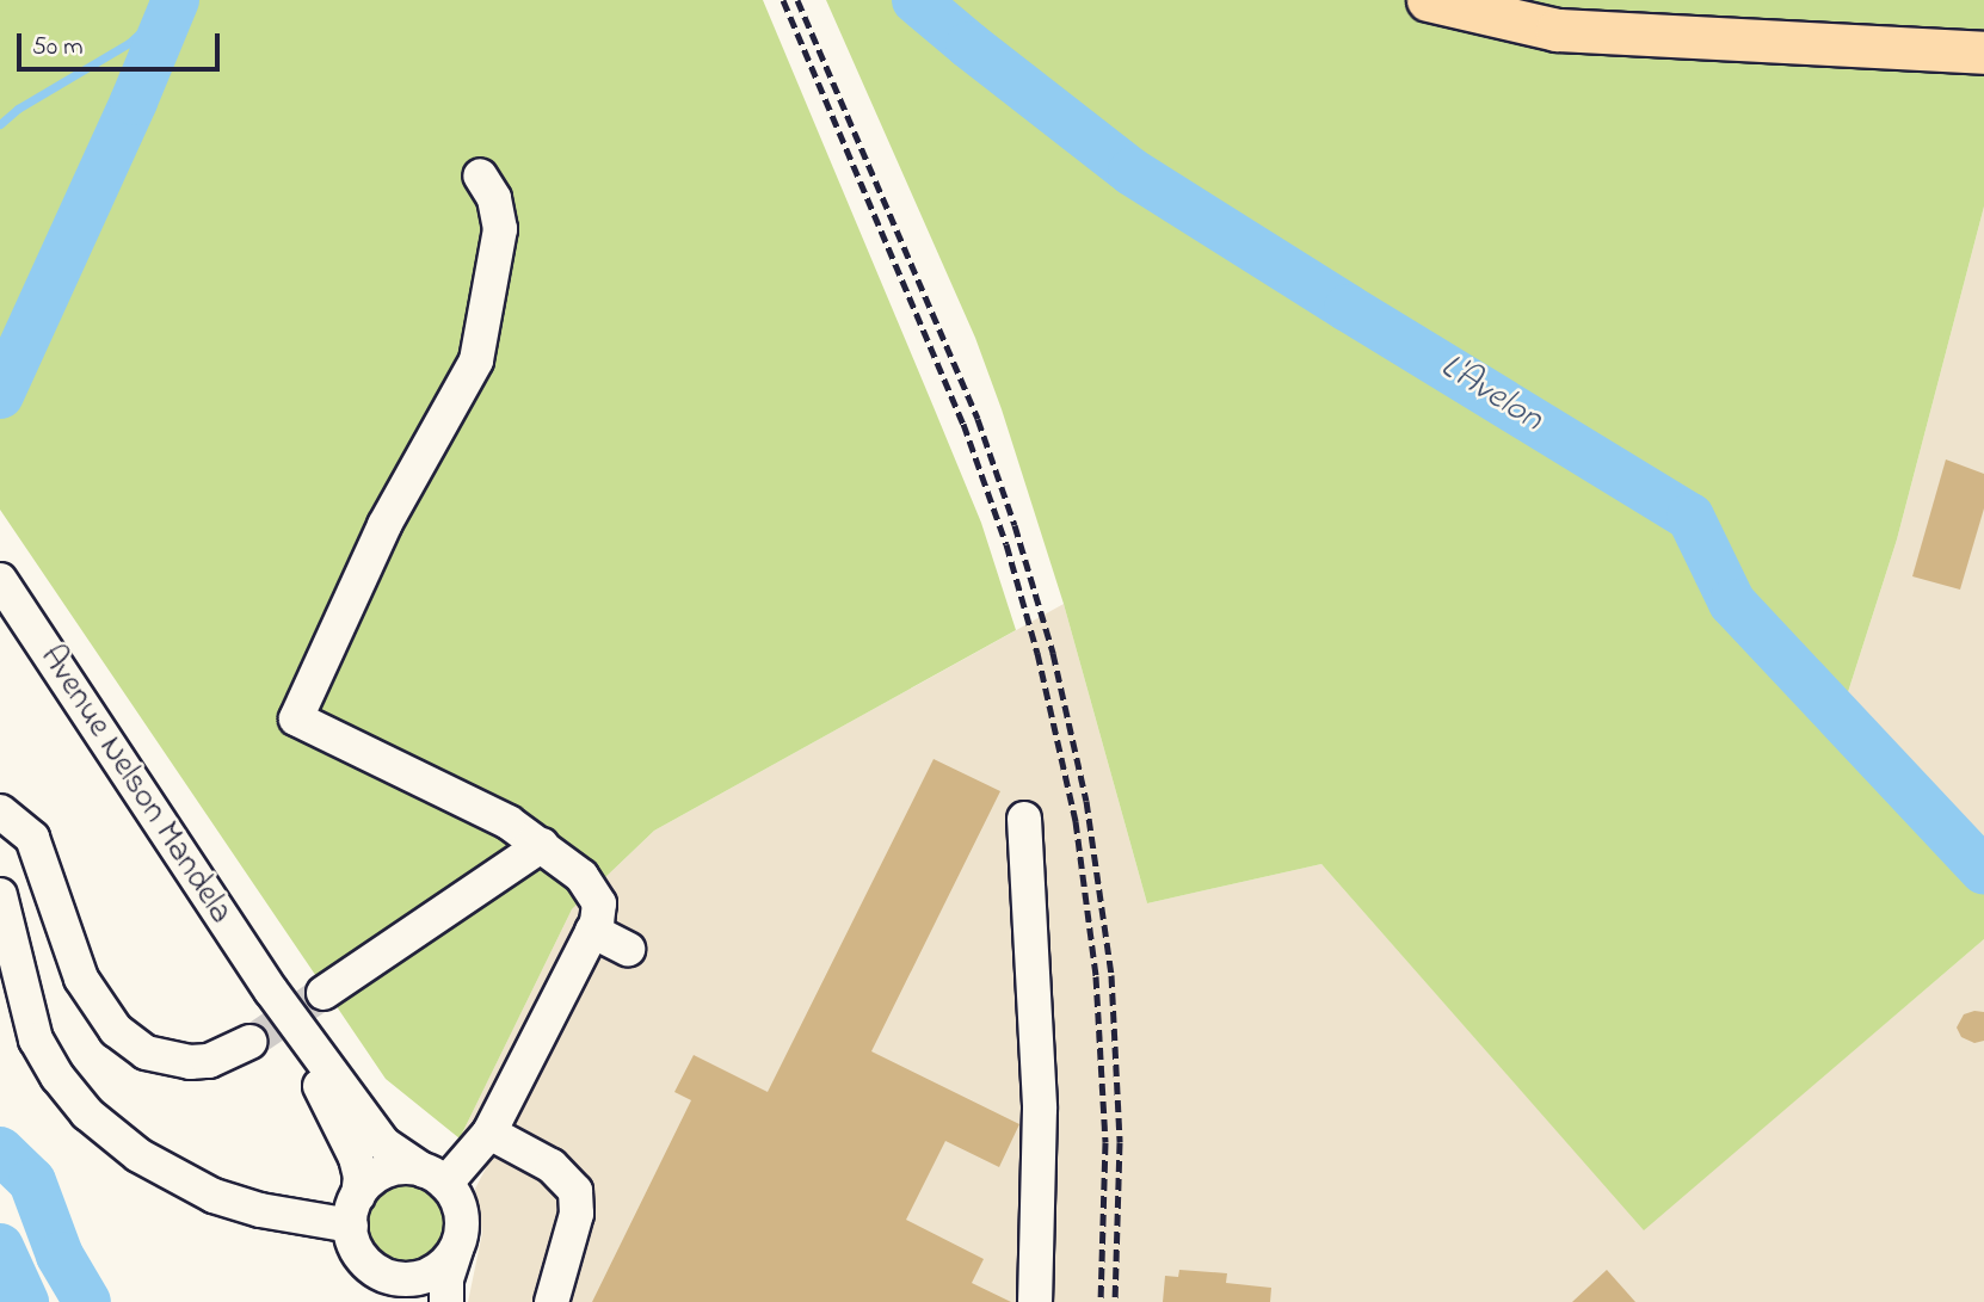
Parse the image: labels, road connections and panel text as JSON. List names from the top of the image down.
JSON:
{
  "streets": {
    "street": ["Avenue Nelson Mandela"]
  },
  "water": ["L'Avelon"],
  "scale_bar": "50 m"
}
